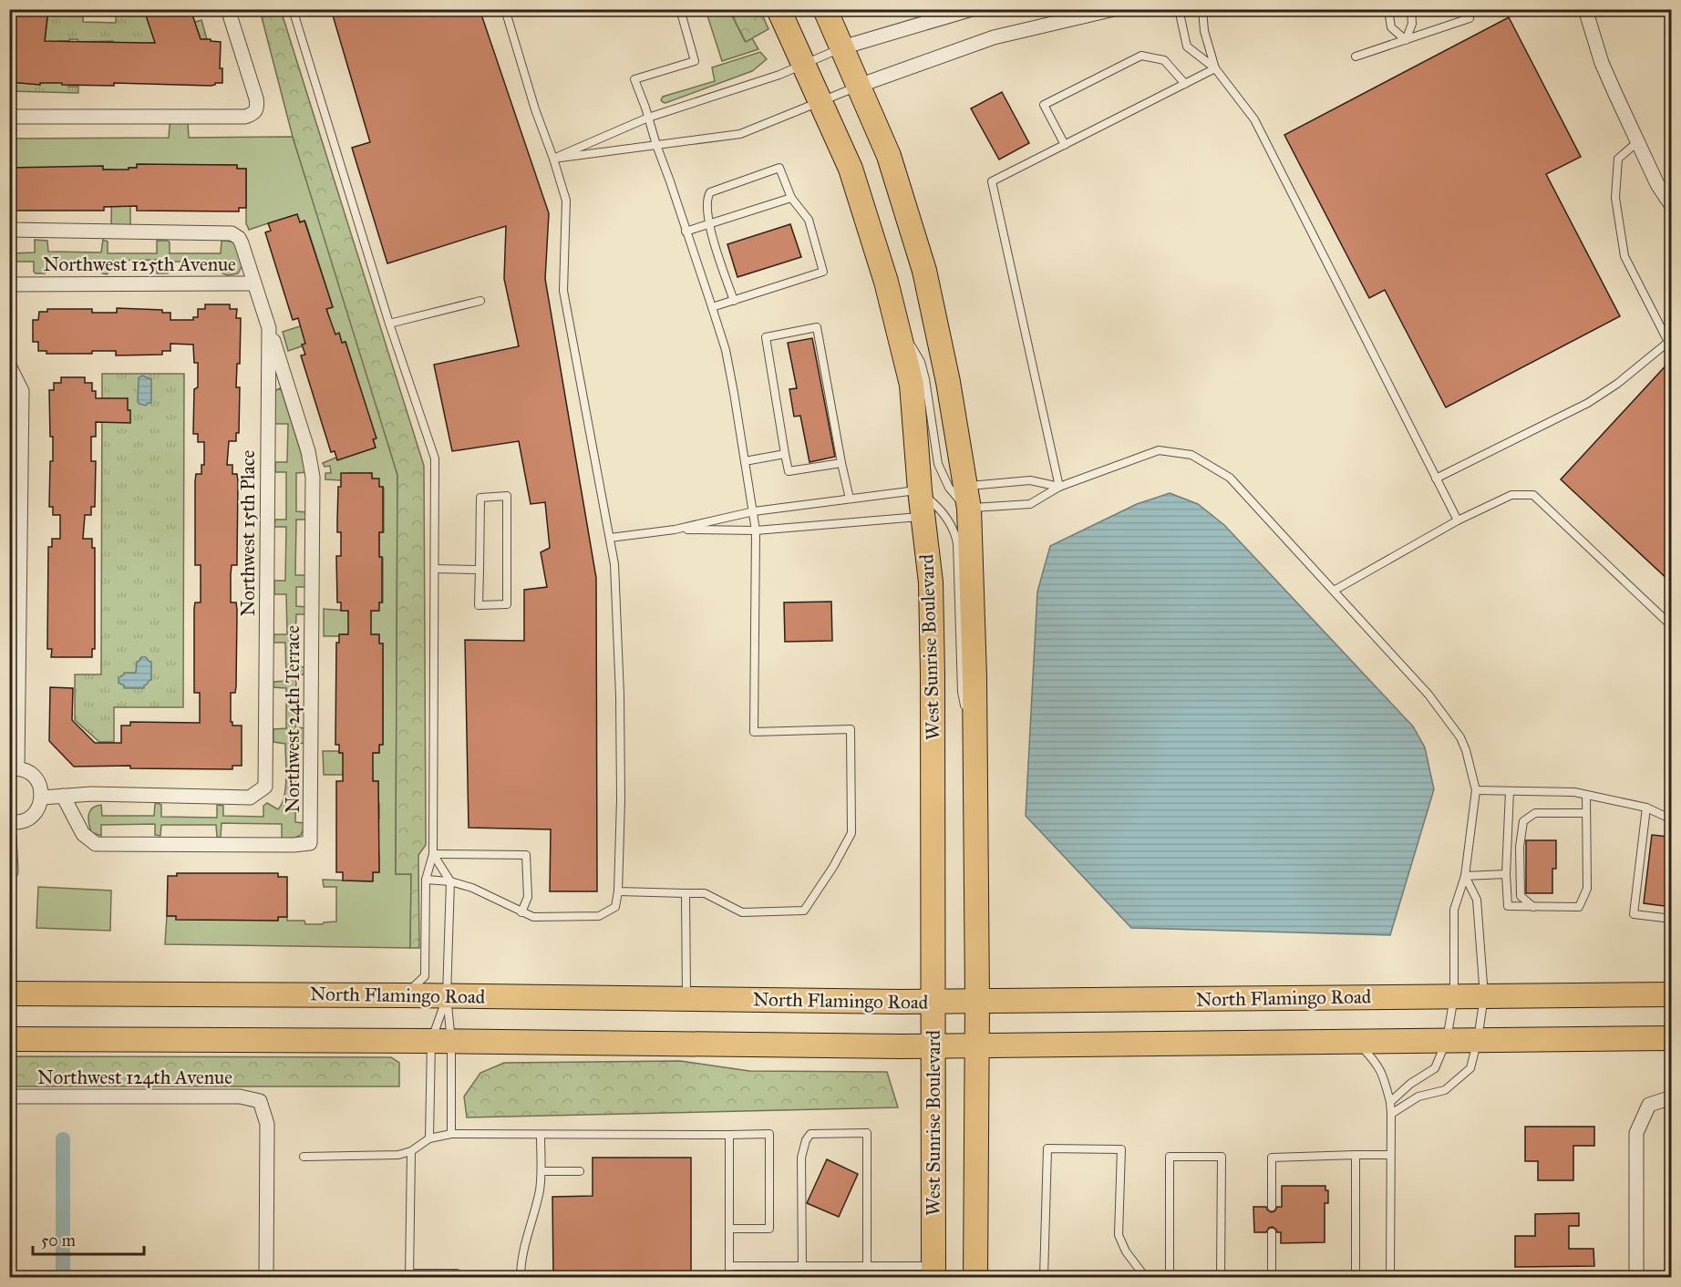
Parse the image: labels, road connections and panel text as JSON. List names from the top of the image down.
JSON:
{
  "streets": {
    "highway": ["West Sunrise Boulevard", "North Flamingo Road"],
    "street": [
      "Northwest 125th Avenue",
      "Northwest 15th Place",
      "Northwest 24th Terrace",
      "Northwest 124th Avenue"
    ]
  },
  "crossings": [
    ["Northwest 125th Avenue", "Northwest 15th Place"],
    ["Northwest 15th Place", "Northwest 24th Terrace"],
    ["West Sunrise Boulevard", "North Flamingo Road"]
  ],
  "scale_bar": "50 m"
}
